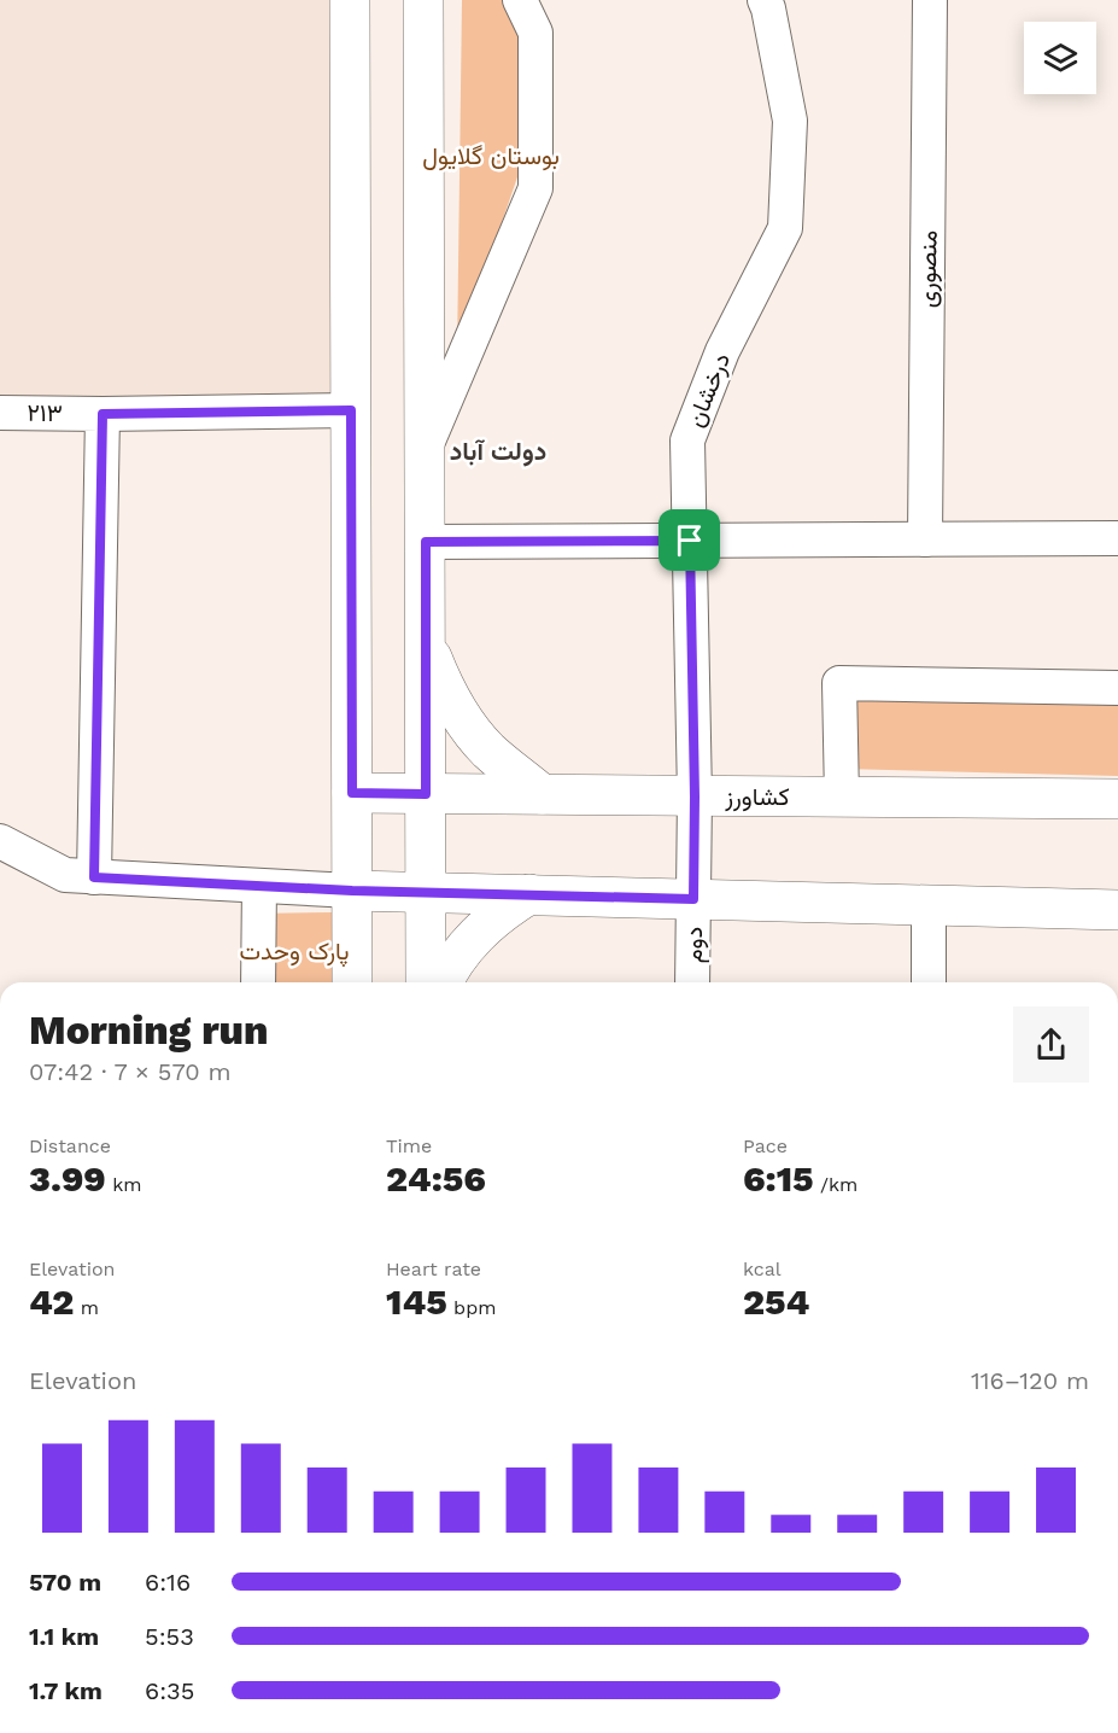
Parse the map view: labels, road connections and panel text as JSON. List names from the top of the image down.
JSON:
{
  "streets": {
    "street": [
      "منصوری",
      "درخشان",
      "۲۱۳",
      "کشاورز",
      "دوم"
    ]
  },
  "crossings": [
    ["درخشان", "کشاورز"],
    ["درخشان", "دوم"],
    ["کشاورز", "دوم"]
  ],
  "districts": ["دولت آباد"],
  "parks": ["بوستان گلایول", "پارک وحدت"],
  "page": {
    "heading": ["Morning run", "07:42 · 7 × 570 m"],
    "stats": [
      ["Distance", "3.99 km"],
      ["Time", "24:56"],
      ["Pace", "6:15 /km"],
      ["Elevation", "42 m"],
      ["Heart rate", "145 bpm"],
      ["kcal", "254"]
    ],
    "chart": ["Elevation", "116–120 m"],
    "list": [
      {
        "name": "570 m",
        "note": "6:16"
      },
      {
        "name": "1.1 km",
        "note": "5:53"
      },
      {
        "name": "1.7 km",
        "note": "6:35"
      }
    ]
  }
}
